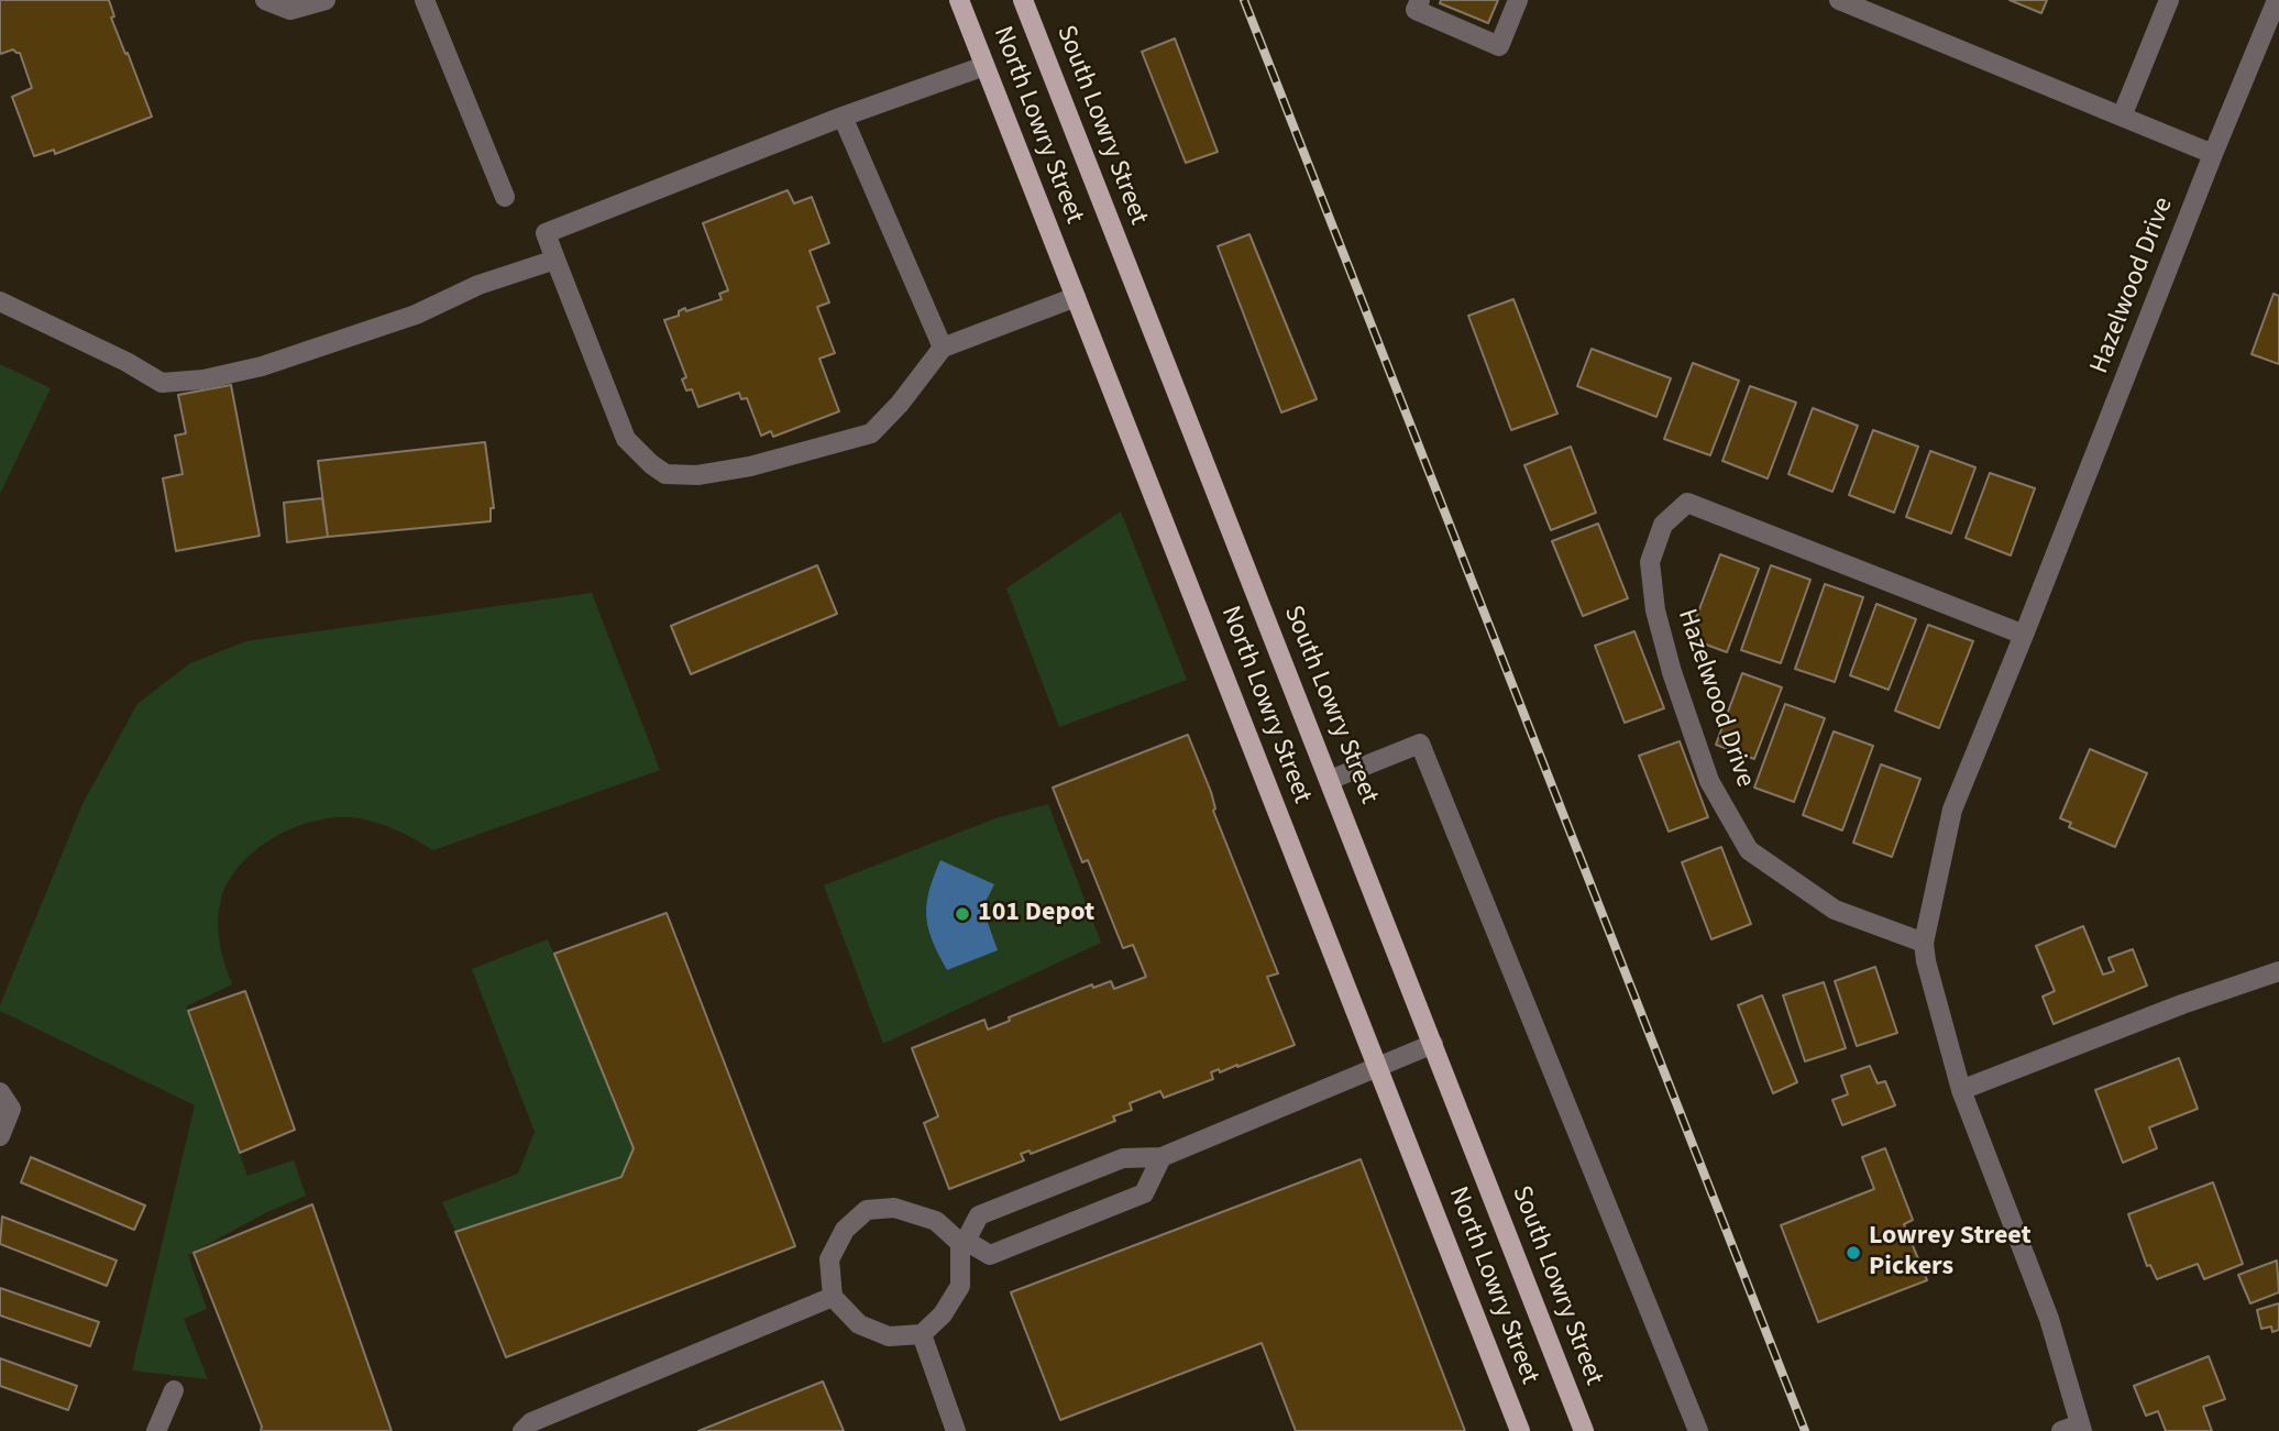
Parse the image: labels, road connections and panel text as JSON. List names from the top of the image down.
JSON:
{
  "streets": {
    "main road": ["North Lowry Street", "South Lowry Street"],
    "street": ["Hazelwood Drive"]
  },
  "places": ["101 Depot", "Lowrey Street Pickers"]
}
